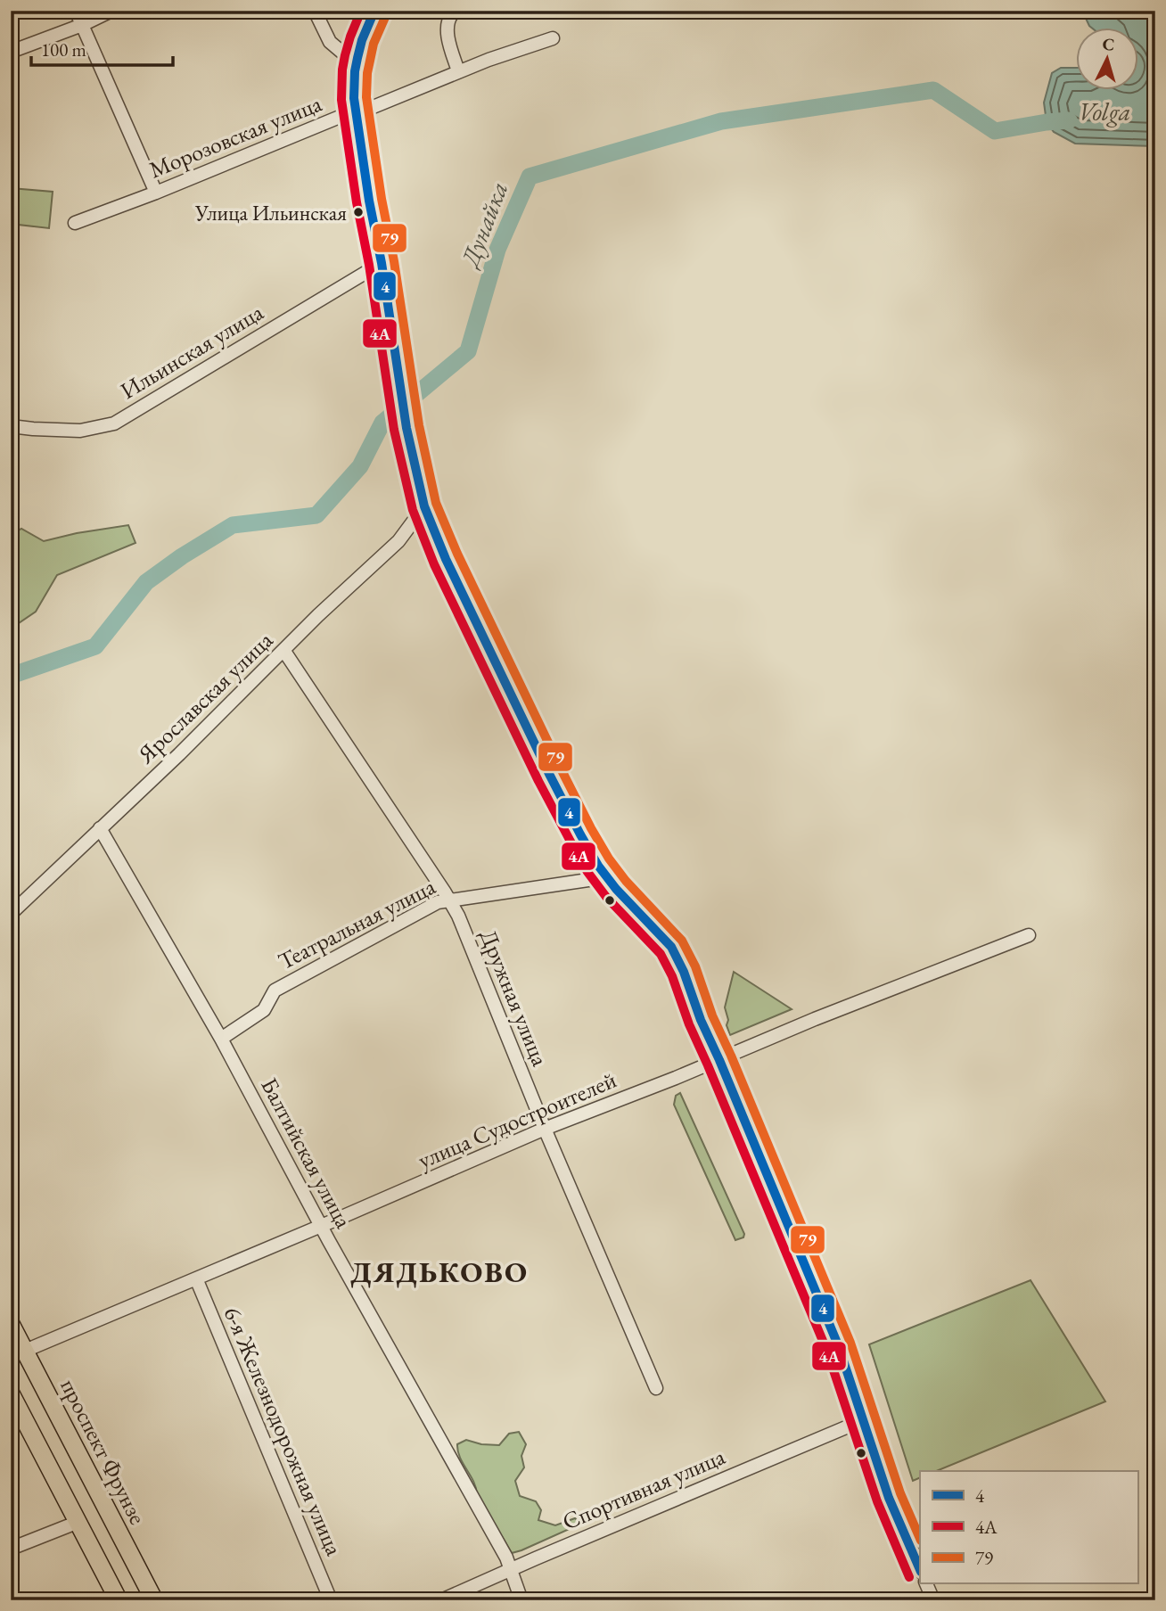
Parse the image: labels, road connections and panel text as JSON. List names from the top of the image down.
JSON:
{
  "streets": {
    "main road": ["проспект Фрунзе"],
    "street": [
      "Морозовская улица",
      "Ильинская улица",
      "Ярославская улица",
      "Театральная улица",
      "Дружная улица",
      "улица Судостроителей",
      "Балтийская улица",
      "6-я Железнодорожная улица",
      "Спортивная улица"
    ]
  },
  "crossings": [
    ["Ярославская улица", "Дружная улица"],
    ["Ярославская улица", "Балтийская улица"],
    ["Театральная улица", "Дружная улица"],
    ["Театральная улица", "Балтийская улица"],
    ["Дружная улица", "улица Судостроителей"],
    ["улица Судостроителей", "Балтийская улица"],
    ["улица Судостроителей", "6-я Железнодорожная улица"],
    ["улица Судостроителей", "проспект Фрунзе"],
    ["Балтийская улица", "Спортивная улица"]
  ],
  "districts": ["ДЯДЬКОВО"],
  "water": ["Volga", "Дунайка"],
  "places": ["Улица Ильинская"],
  "lines": ["transit line 4", "transit line 4А", "transit line 79"],
  "legend": ["4", "4А", "79"],
  "scale_bar": "100 m",
  "north": "top"
}
